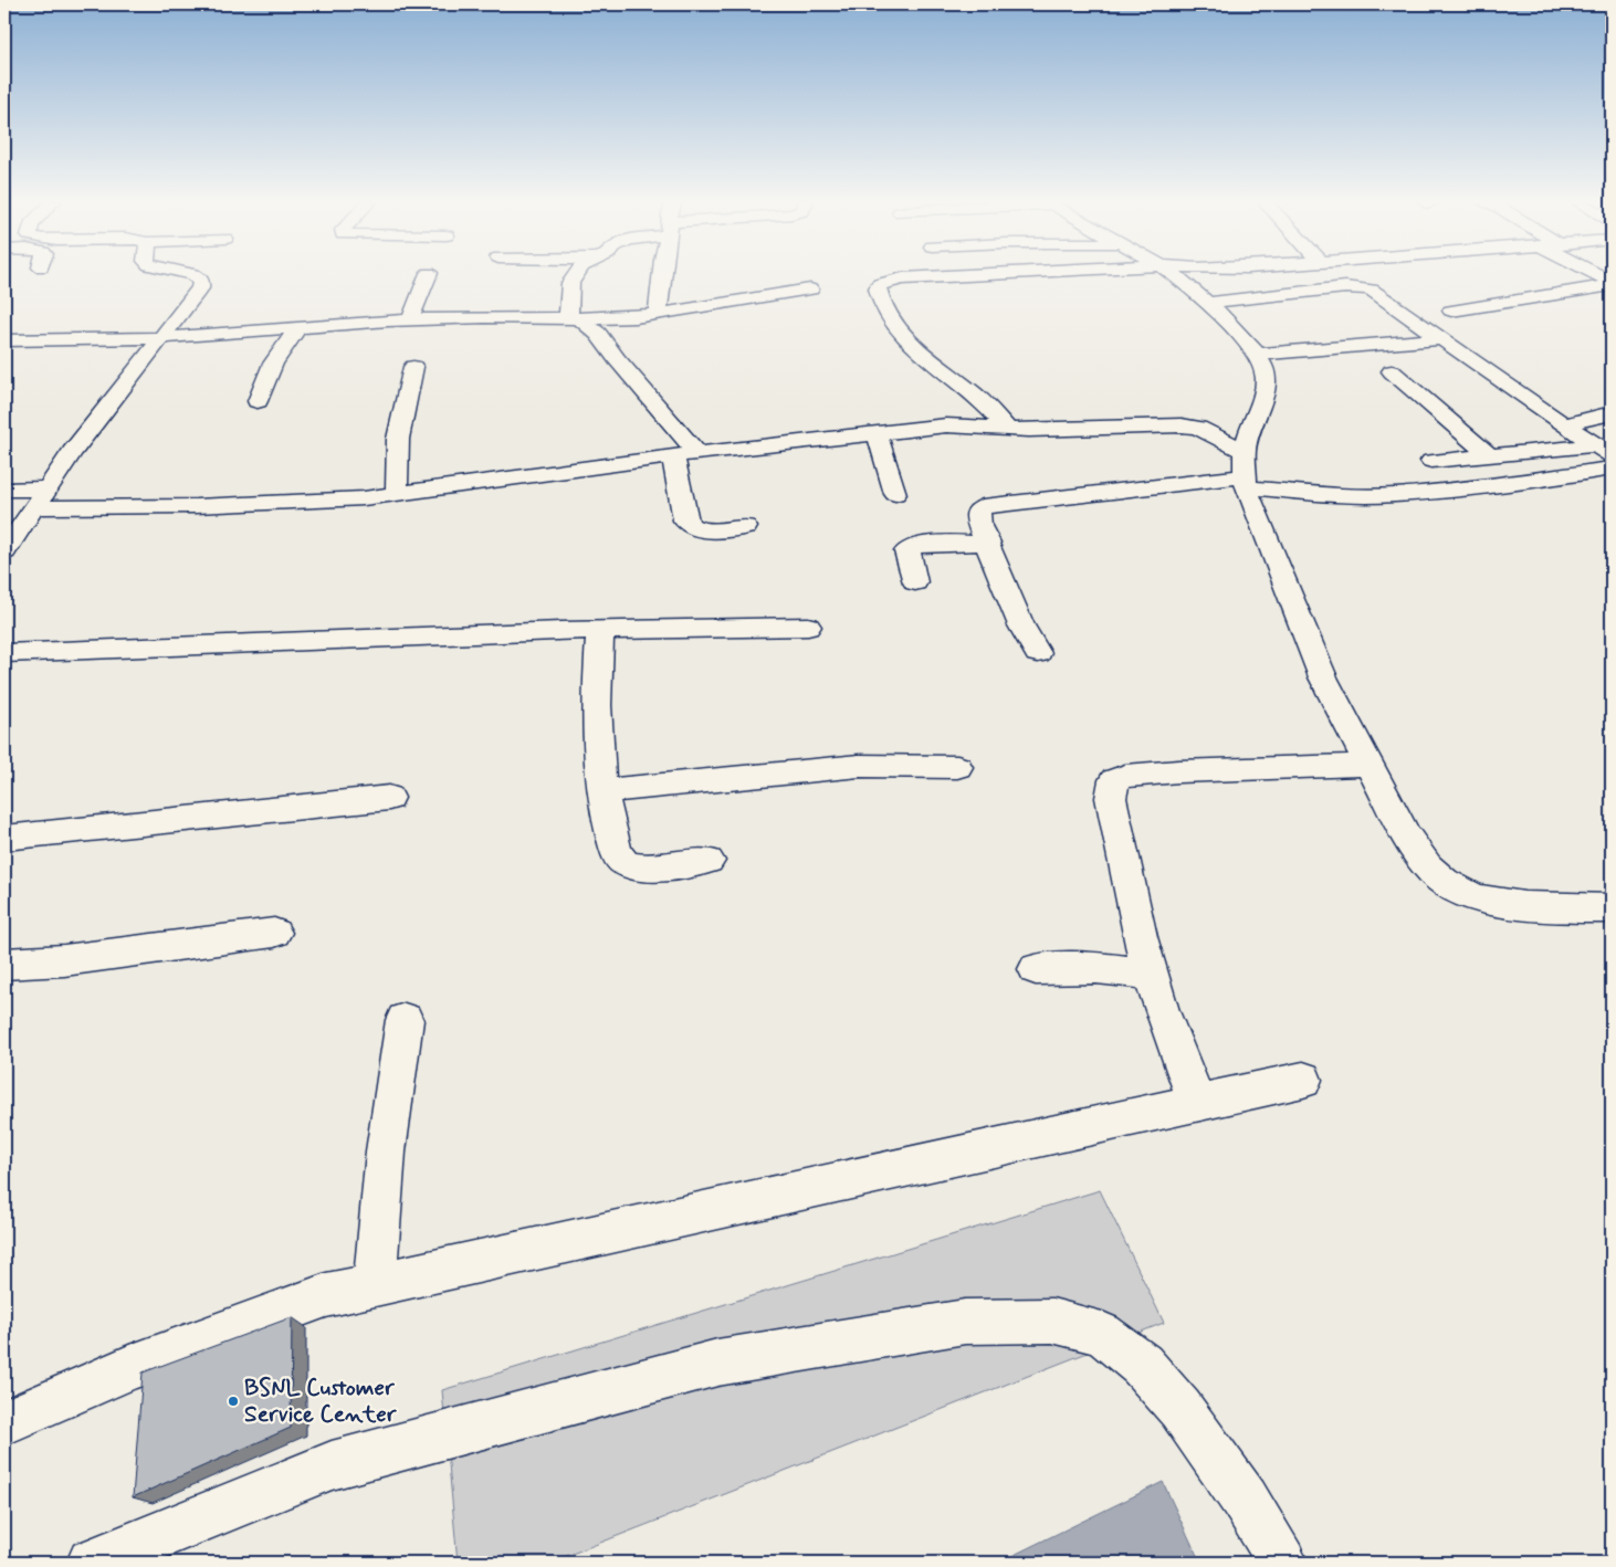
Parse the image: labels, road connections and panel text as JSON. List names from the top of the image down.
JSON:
{
  "places": ["BSNL Customer Service Center"]
}
